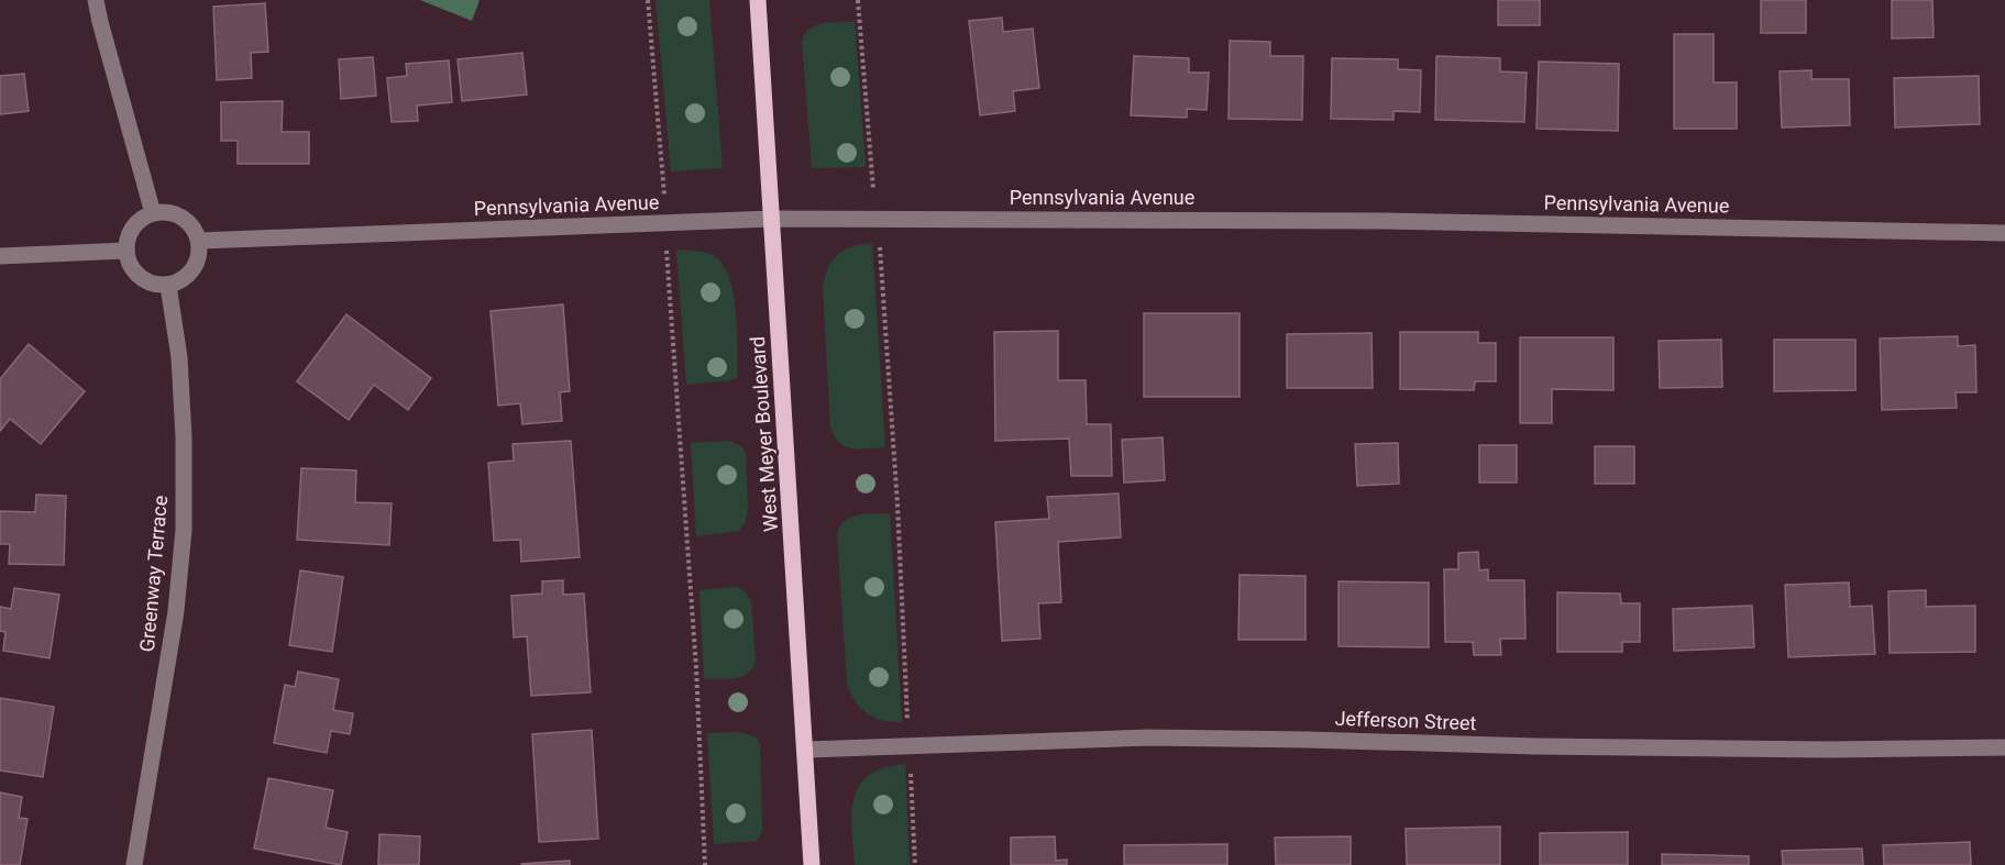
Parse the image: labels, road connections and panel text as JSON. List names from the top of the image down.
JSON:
{
  "streets": {
    "main road": ["West Meyer Boulevard"],
    "street": ["Pennsylvania Avenue", "Greenway Terrace", "Jefferson Street"]
  },
  "crossings": [
    ["Pennsylvania Avenue", "West Meyer Boulevard"],
    ["Pennsylvania Avenue", "Greenway Terrace"],
    ["West Meyer Boulevard", "Jefferson Street"]
  ]
}
